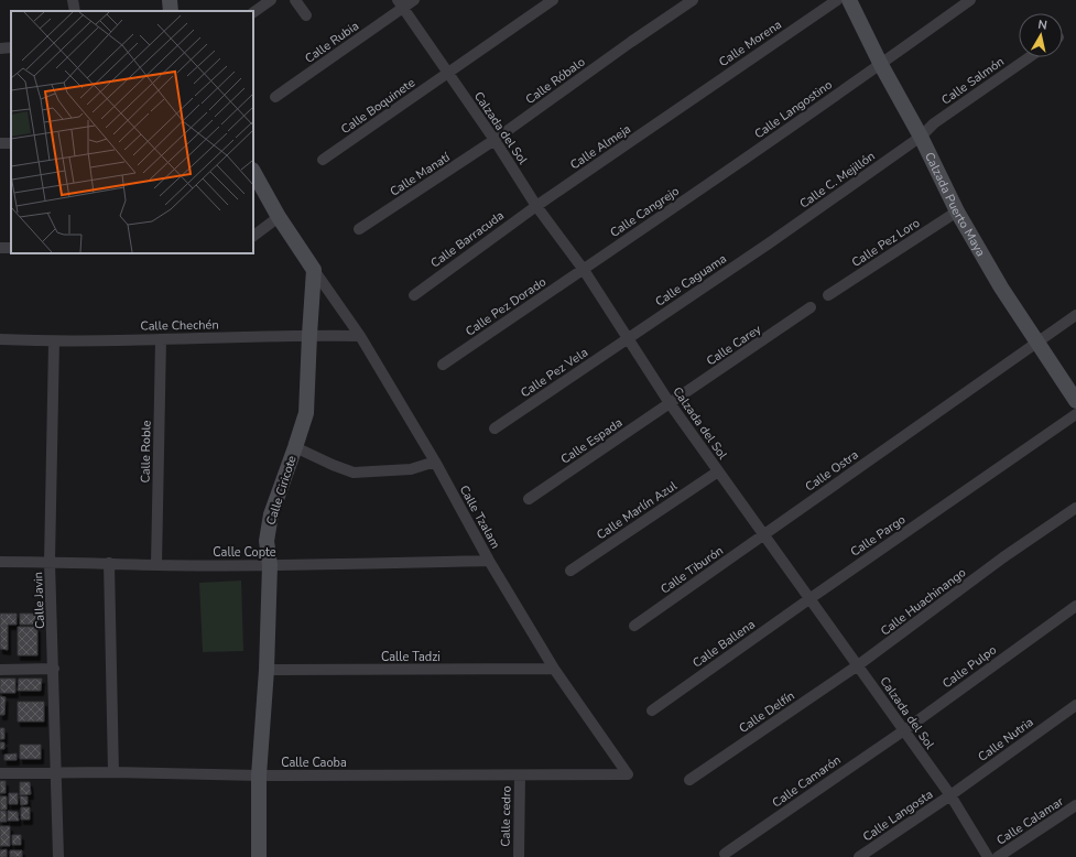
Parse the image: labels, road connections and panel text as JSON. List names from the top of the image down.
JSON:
{
  "streets": {
    "street": [
      "Calle Rubia",
      "Calle Morena",
      "Calle Róbalo",
      "Calle Salmón",
      "Calle Boquinete",
      "Calle Langostino",
      "Calzada del Sol",
      "Calle Almeja",
      "Calle Manatí",
      "Calle C. Mejillón",
      "Calzada Puerto Maya",
      "Calle Cangrejo",
      "Calle Barracuda",
      "Calle Pez Loro",
      "Calle Caguama",
      "Calle Pez Dorado",
      "Calle Chechén",
      "Calle Carey",
      "Calle Pez Vela",
      "Calle Espada",
      "Calle Roble",
      "Calle Ostra",
      "Calle Ciricote",
      "Calle Marlín Azul",
      "Calle Tzalam",
      "Calle Pargo",
      "Calle Copte",
      "Calle Tiburón",
      "Calle Javin",
      "Calle Huachinango",
      "Calle Ballena",
      "Calle Tadzi",
      "Calle Pulpo",
      "Calle Delfín",
      "Calle Nutria",
      "Calle Caoba",
      "Calle Camarón",
      "Calle Langosta",
      "Calle cedro",
      "Calle Calamar"
    ]
  },
  "crossings": [
    ["Calle Rubia", "Calzada del Sol"],
    ["Calle Morena", "Calle Almeja"],
    ["Calle Róbalo", "Calzada del Sol"],
    ["Calle Róbalo", "Calle Manatí"],
    ["Calle Salmón", "Calle C. Mejillón"],
    ["Calle Salmón", "Calzada Puerto Maya"],
    ["Calle Boquinete", "Calzada del Sol"],
    ["Calle Langostino", "Calzada Puerto Maya"],
    ["Calle Langostino", "Calle Cangrejo"],
    ["Calzada del Sol", "Calle Almeja"],
    ["Calzada del Sol", "Calle Manatí"],
    ["Calzada del Sol", "Calle Cangrejo"],
    ["Calzada del Sol", "Calle Barracuda"],
    ["Calzada del Sol", "Calle Caguama"],
    ["Calzada del Sol", "Calle Pez Dorado"],
    ["Calzada del Sol", "Calle Carey"],
    ["Calzada del Sol", "Calle Pez Vela"],
    ["Calzada del Sol", "Calle Espada"],
    ["Calzada del Sol", "Calle Ostra"],
    ["Calzada del Sol", "Calle Marlín Azul"],
    ["Calzada del Sol", "Calle Pargo"],
    ["Calzada del Sol", "Calle Tiburón"],
    ["Calzada del Sol", "Calle Huachinango"],
    ["Calzada del Sol", "Calle Ballena"],
    ["Calzada del Sol", "Calle Pulpo"],
    ["Calzada del Sol", "Calle Delfín"],
    ["Calzada del Sol", "Calle Nutria"],
    ["Calzada del Sol", "Calle Camarón"],
    ["Calzada del Sol", "Calle Langosta"],
    ["Calle Almeja", "Calle Barracuda"],
    ["Calle C. Mejillón", "Calzada Puerto Maya"],
    ["Calle C. Mejillón", "Calle Caguama"],
    ["Calzada Puerto Maya", "Calle Pez Loro"],
    ["Calzada Puerto Maya", "Calle Ostra"],
    ["Calle Cangrejo", "Calle Pez Dorado"],
    ["Calle Caguama", "Calle Pez Vela"],
    ["Calle Chechén", "Calle Roble"],
    ["Calle Chechén", "Calle Ciricote"],
    ["Calle Chechén", "Calle Tzalam"],
    ["Calle Chechén", "Calle Javin"],
    ["Calle Carey", "Calle Espada"],
    ["Calle Roble", "Calle Copte"],
    ["Calle Ostra", "Calle Tiburón"],
    ["Calle Ciricote", "Calle Tzalam"],
    ["Calle Ciricote", "Calle Copte"],
    ["Calle Ciricote", "Calle Tadzi"],
    ["Calle Ciricote", "Calle Caoba"],
    ["Calle Tzalam", "Calle Copte"],
    ["Calle Tzalam", "Calle Tadzi"],
    ["Calle Tzalam", "Calle Caoba"],
    ["Calle Pargo", "Calle Ballena"],
    ["Calle Copte", "Calle Javin"],
    ["Calle Javin", "Calle Caoba"],
    ["Calle Huachinango", "Calle Delfín"],
    ["Calle Pulpo", "Calle Camarón"],
    ["Calle Nutria", "Calle Langosta"],
    ["Calle Caoba", "Calle cedro"]
  ],
  "north": "top"
}
